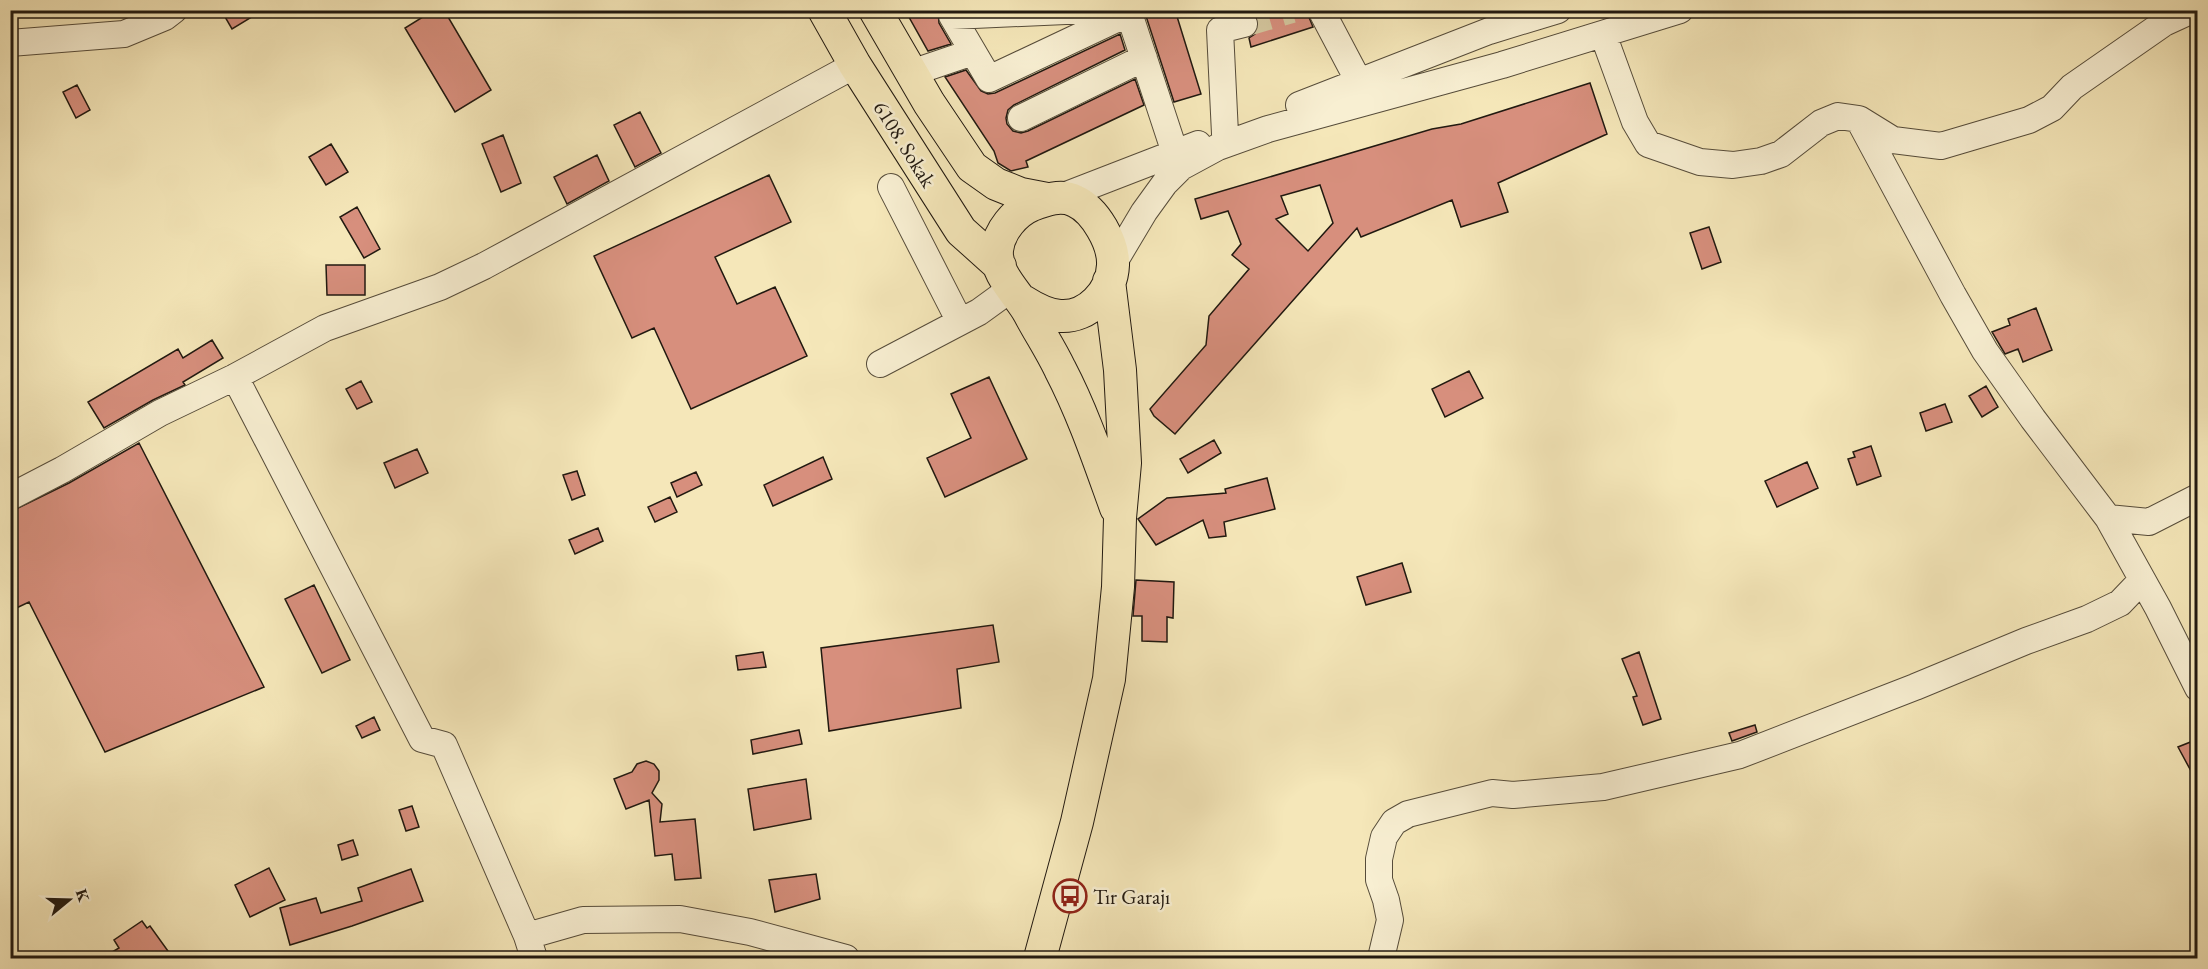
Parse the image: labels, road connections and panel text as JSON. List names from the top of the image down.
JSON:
{
  "streets": {
    "main road": ["6108. Sokak"]
  },
  "places": {
    "bus stop": ["Tır Garajı"]
  },
  "north": "right"
}
